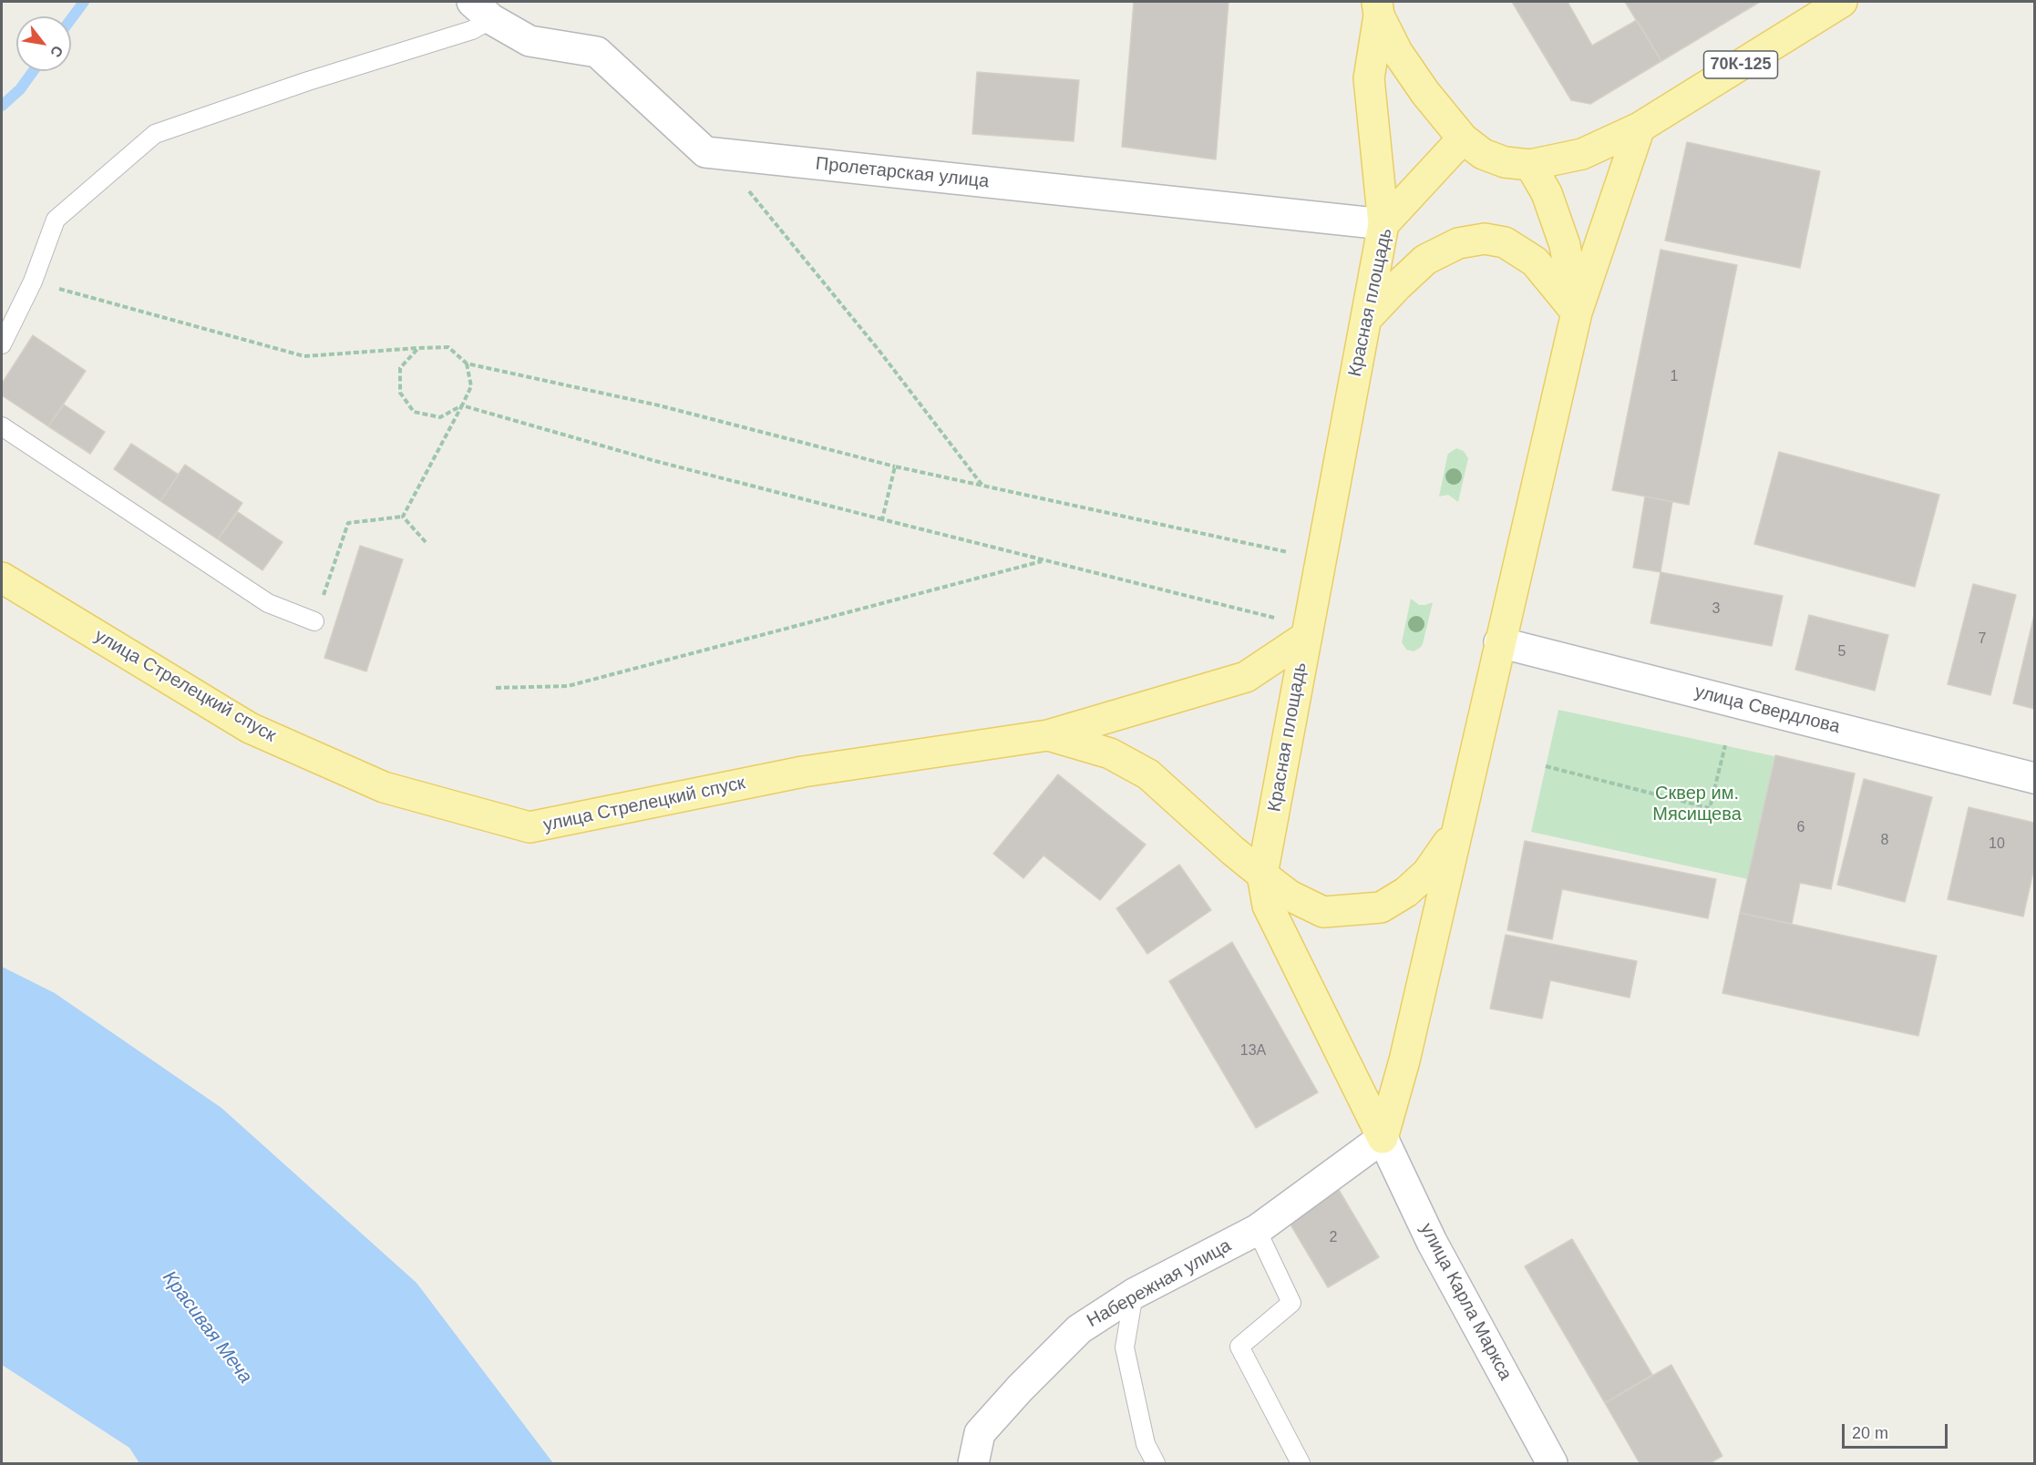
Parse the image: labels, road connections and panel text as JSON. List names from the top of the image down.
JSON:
{
  "streets": {
    "main road": ["70К-125", "Красная площадь", "улица Стрелецкий спуск"],
    "street": [
      "Пролетарская улица",
      "улица Свердлова",
      "Набережная улица",
      "улица Карла Маркса"
    ]
  },
  "crossings": [
    ["Пролетарская улица", "Красная площадь"],
    ["Красная площадь", "улица Стрелецкий спуск"],
    ["Набережная улица", "улица Карла Маркса"]
  ],
  "water": ["Красивая Меча"],
  "parks": ["Сквер им. Мясищева"],
  "house_numbers": [
    "1",
    "3",
    "7",
    "5",
    "6",
    "8",
    "10",
    "13А",
    "2"
  ],
  "scale_bar": "20 m",
  "north": "bottom right"
}
